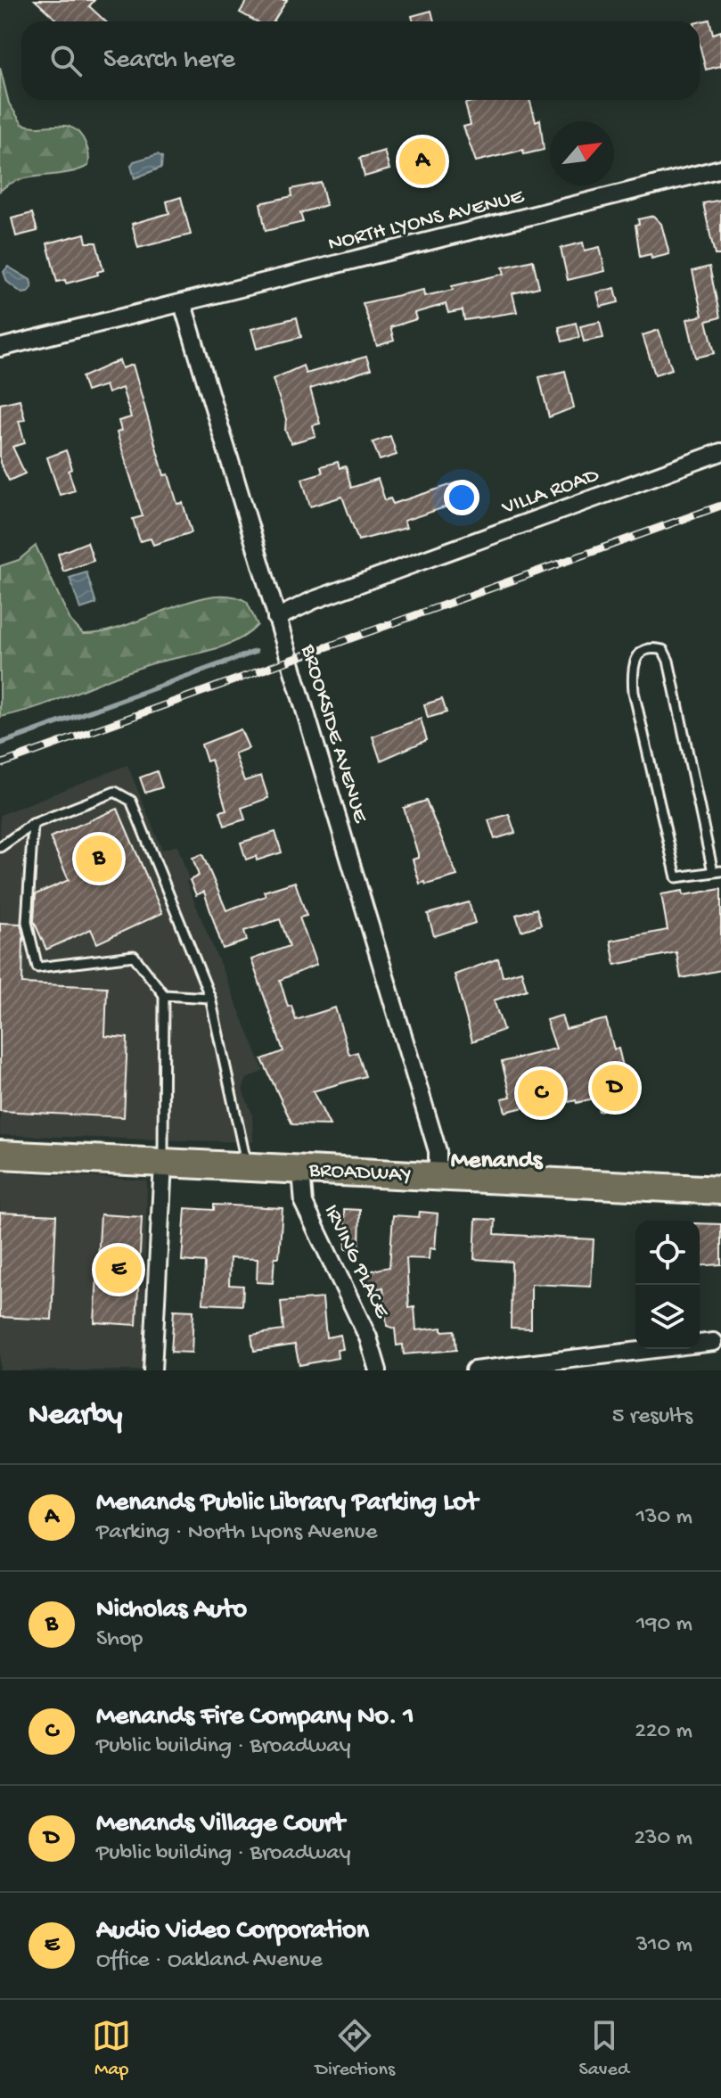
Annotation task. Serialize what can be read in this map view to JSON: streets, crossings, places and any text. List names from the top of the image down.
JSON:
{
  "streets": {
    "main road": ["BROADWAY"],
    "street": [
      "NORTH LYONS AVENUE",
      "VILLA ROAD",
      "BROOKSIDE AVENUE",
      "IRVING PLACE"
    ]
  },
  "crossings": [
    ["NORTH LYONS AVENUE", "BROOKSIDE AVENUE"],
    ["VILLA ROAD", "BROOKSIDE AVENUE"],
    ["BROOKSIDE AVENUE", "BROADWAY"],
    ["BROADWAY", "IRVING PLACE"]
  ],
  "districts": ["Menands"],
  "north": "top right",
  "page": {
    "search": "Search here",
    "pins": [
      "A",
      "B",
      "D",
      "C",
      "E"
    ],
    "heading": ["Nearby", "5 results"],
    "list": [
      {
        "mark": "A",
        "name": "Menands Public Library Parking Lot",
        "note": "Parking · North Lyons Avenue",
        "value": "130 m"
      },
      {
        "mark": "B",
        "name": "Nicholas Auto",
        "note": "Shop",
        "value": "190 m"
      },
      {
        "mark": "C",
        "name": "Menands Fire Company No. 1",
        "note": "Public building · Broadway",
        "value": "220 m"
      },
      {
        "mark": "D",
        "name": "Menands Village Court",
        "note": "Public building · Broadway",
        "value": "230 m"
      },
      {
        "mark": "E",
        "name": "Audio Video Corporation",
        "note": "Office · Oakland Avenue",
        "value": "310 m"
      }
    ],
    "nav": ["Map", "Directions", "Saved"]
  }
}
